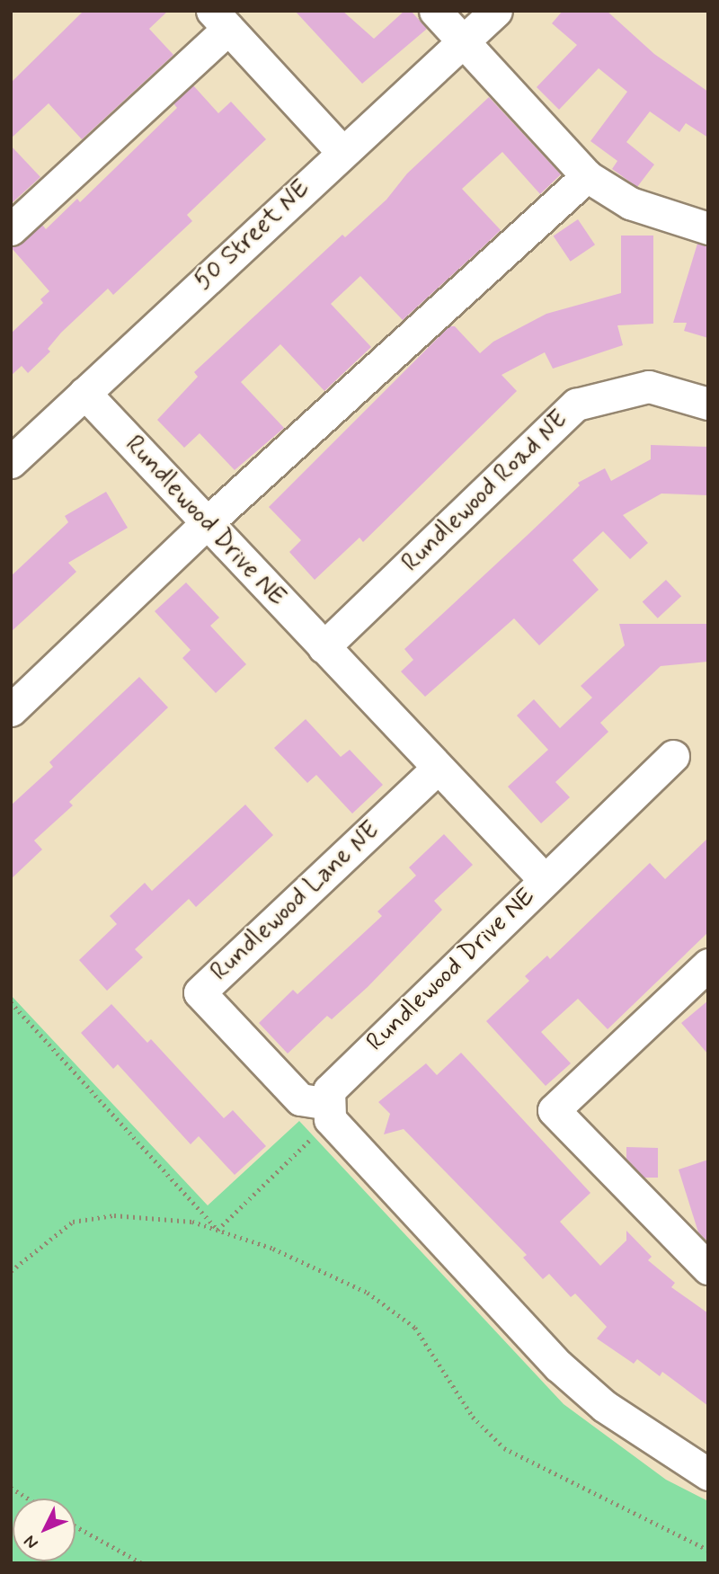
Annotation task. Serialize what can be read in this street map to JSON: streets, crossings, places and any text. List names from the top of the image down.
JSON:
{
  "streets": {
    "street": [
      "50 Street NE",
      "Rundlewood Road NE",
      "Rundlewood Drive NE",
      "Rundlewood Lane NE"
    ]
  },
  "crossings": [
    ["50 Street NE", "Rundlewood Drive NE"],
    ["Rundlewood Road NE", "Rundlewood Drive NE"],
    ["Rundlewood Drive NE", "Rundlewood Lane NE"]
  ],
  "north": "bottom left"
}
